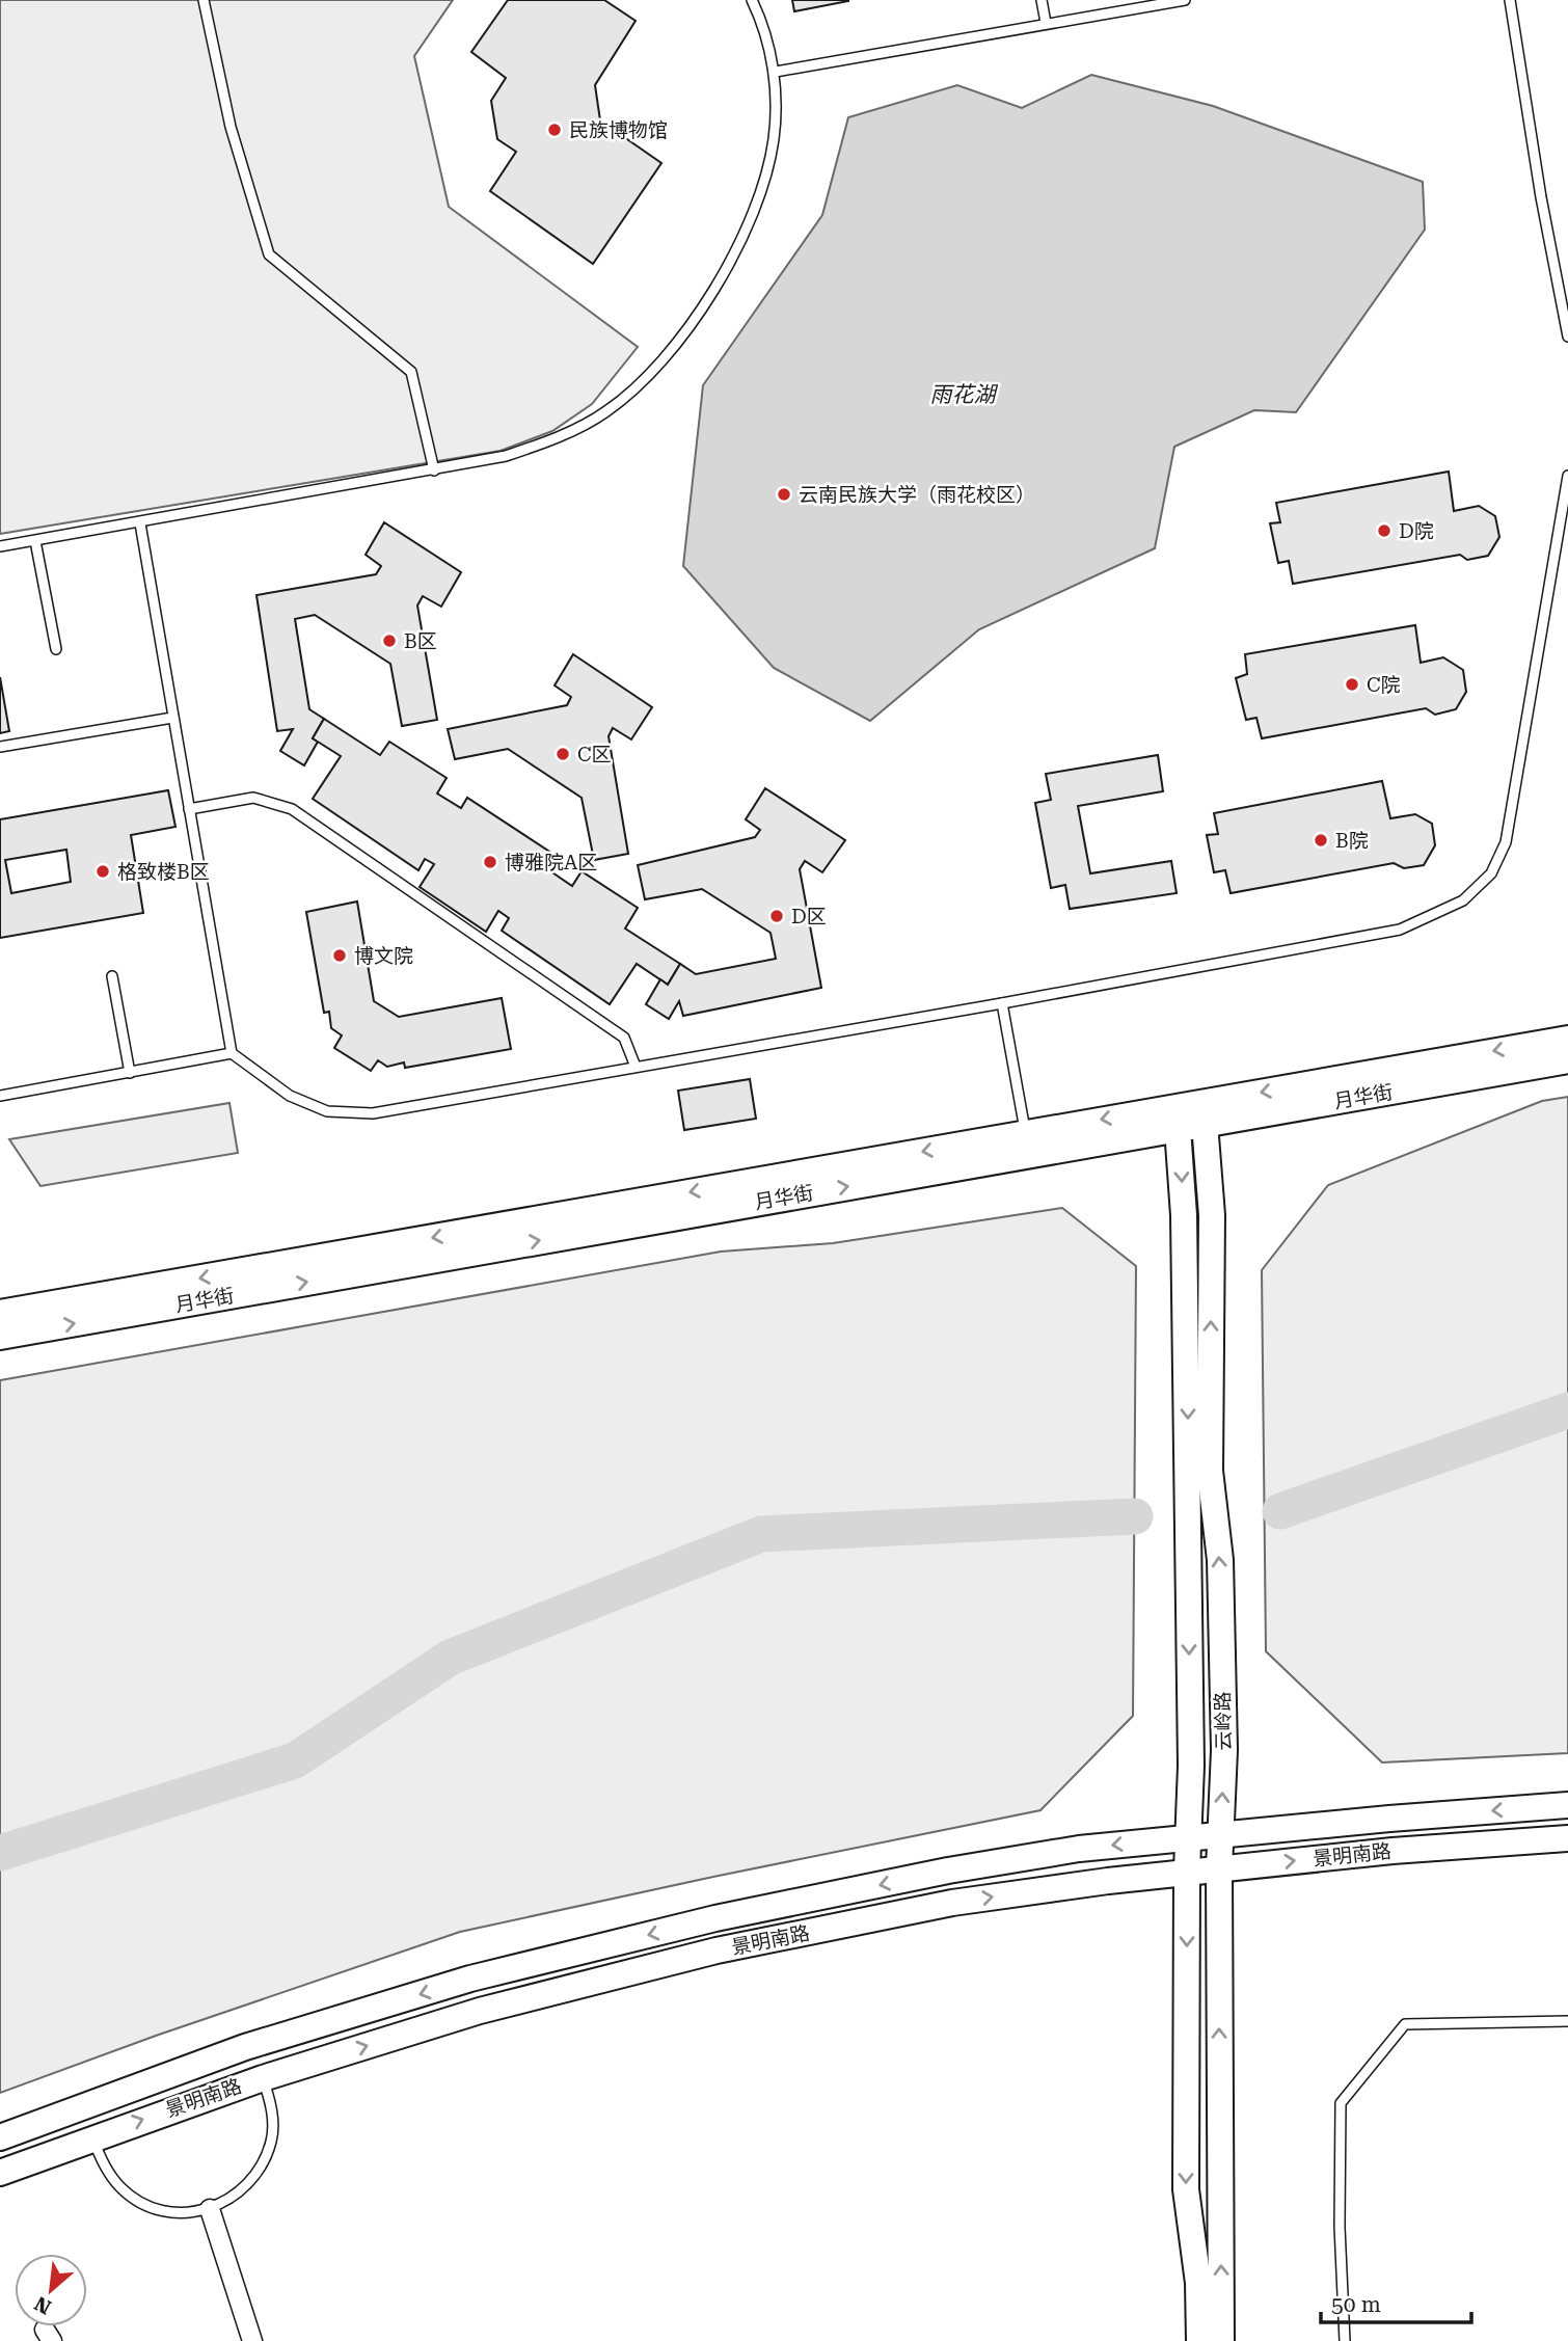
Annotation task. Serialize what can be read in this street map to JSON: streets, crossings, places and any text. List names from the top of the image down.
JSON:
{
  "streets": {
    "street": ["月华街", "云岭路", "景明南路"]
  },
  "crossings": [
    ["月华街", "云岭路"],
    ["云岭路", "景明南路"]
  ],
  "water": ["雨花湖"],
  "places": [
    "民族博物馆",
    "云南民族大学（雨花校区）",
    "D院",
    "B区",
    "C院",
    "C区",
    "B院",
    "博雅院A区",
    "格致楼B区",
    "D区",
    "博文院"
  ],
  "scale_bar": "50 m",
  "north": "bottom left"
}
